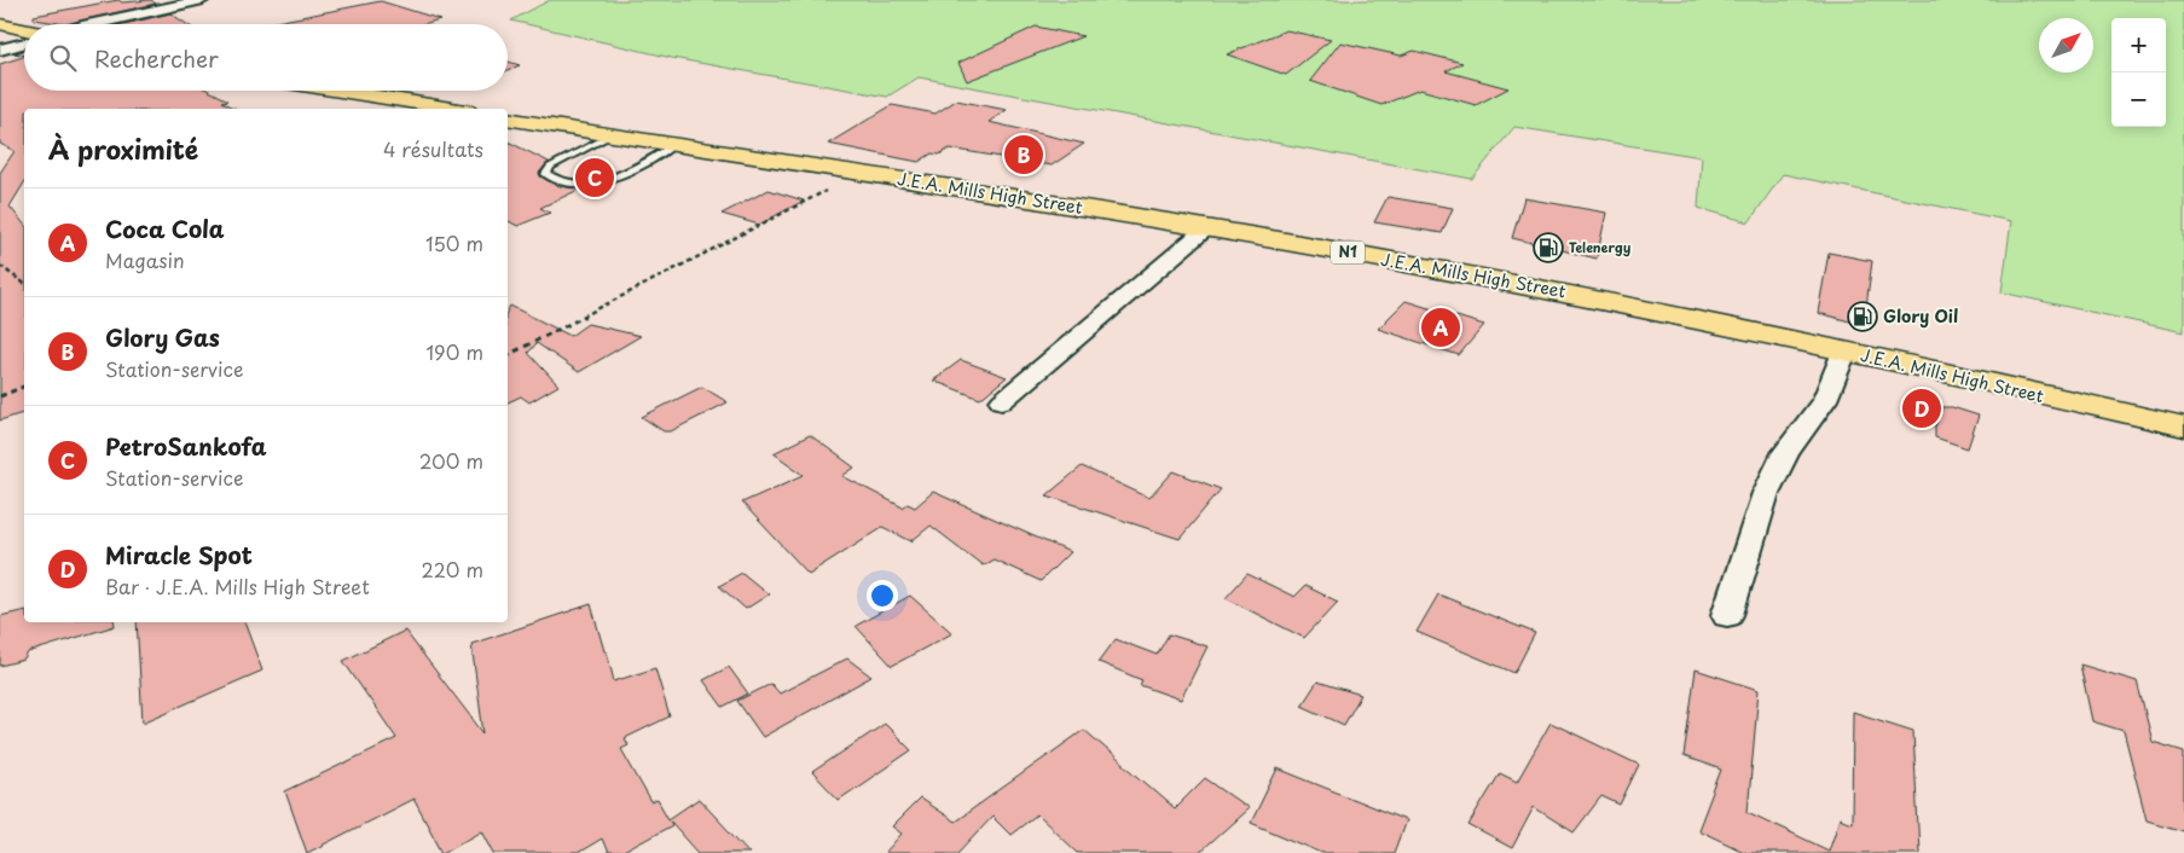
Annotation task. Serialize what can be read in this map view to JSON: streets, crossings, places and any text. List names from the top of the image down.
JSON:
{
  "streets": {
    "highway": ["J.E.A. Mills High Street", "N1"]
  },
  "places": {
    "fuel station": ["Telenergy", "Glory Oil"]
  },
  "north": "top right",
  "page": {
    "map_buttons": ["+", "−"],
    "search": "Rechercher",
    "heading": ["À proximité", "4 résultats"],
    "pins": [
      "B",
      "C",
      "A",
      "D"
    ],
    "list": [
      {
        "mark": "A",
        "name": "Coca Cola",
        "note": "Magasin",
        "value": "150 m"
      },
      {
        "mark": "B",
        "name": "Glory Gas",
        "note": "Station-service",
        "value": "190 m"
      },
      {
        "mark": "C",
        "name": "PetroSankofa",
        "note": "Station-service",
        "value": "200 m"
      },
      {
        "mark": "D",
        "name": "Miracle Spot",
        "note": "Bar · J.E.A. Mills High Street",
        "value": "220 m"
      }
    ]
  }
}
